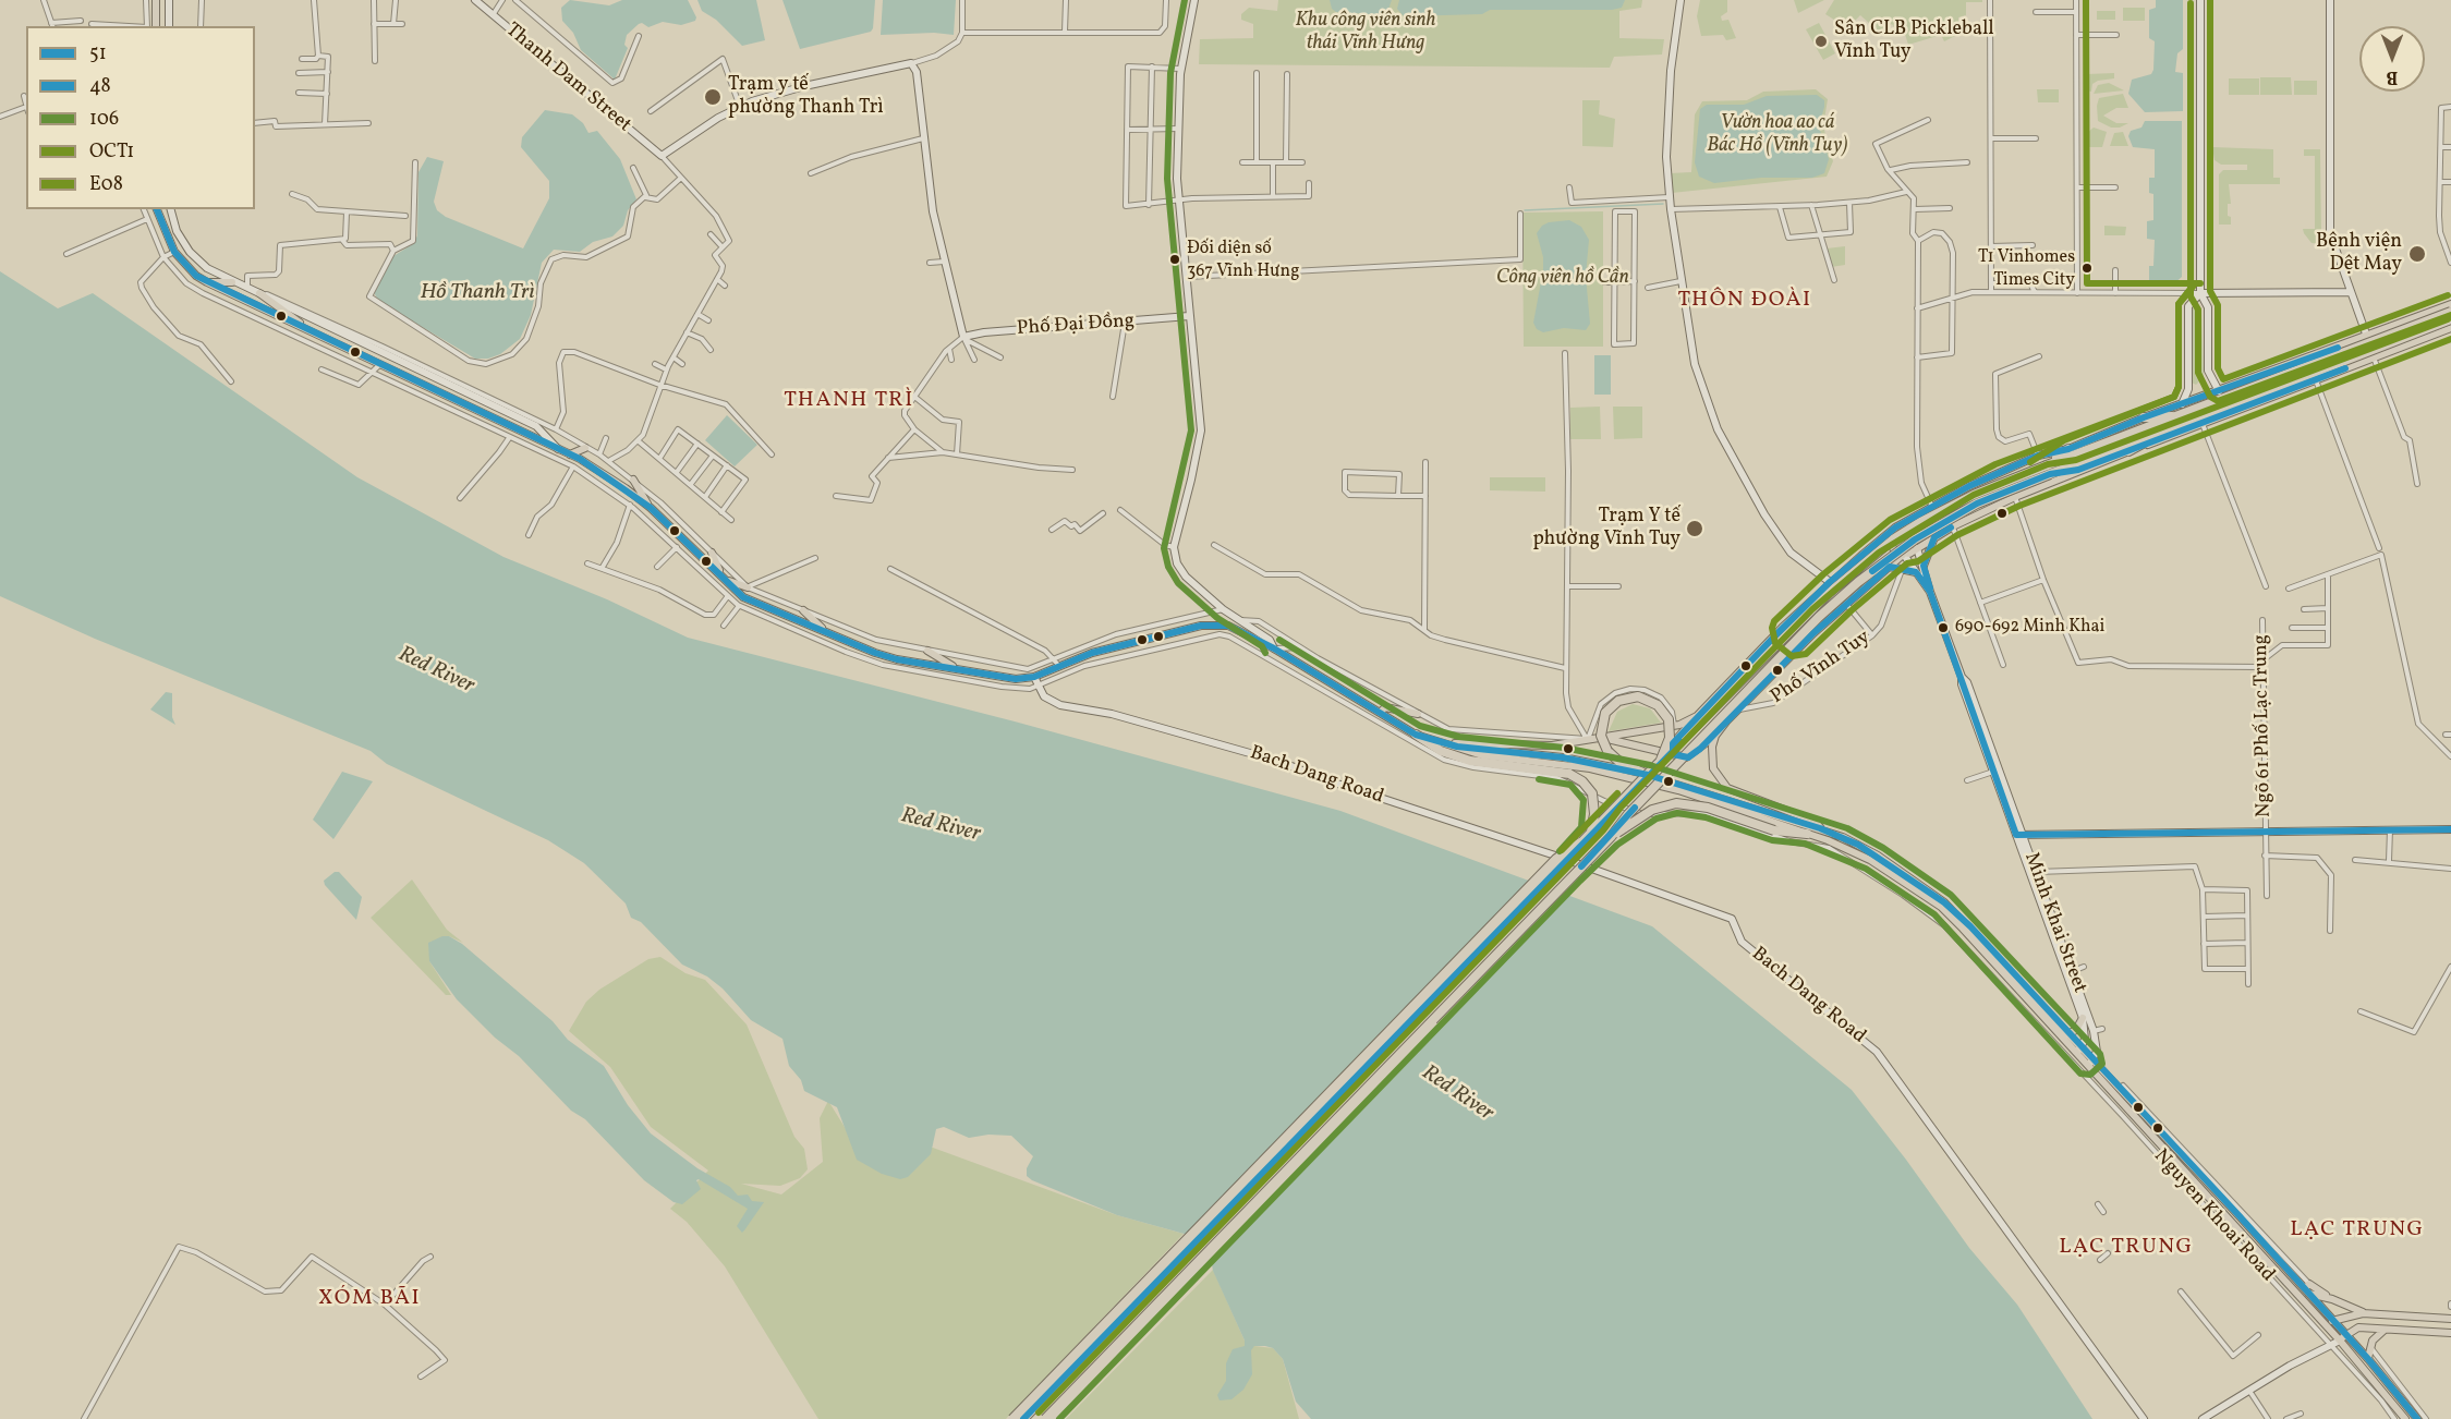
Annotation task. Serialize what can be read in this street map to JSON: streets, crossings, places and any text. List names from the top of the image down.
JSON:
{
  "streets": {
    "main road": ["Nguyen Khoai Road"],
    "street": [
      "Thanh Dam Street",
      "Phố Đại Đồng",
      "Phố Vĩnh Tuy",
      "Ngõ 61 Phố Lạc Trung",
      "Minh Khai Street"
    ]
  },
  "crossings": [
    ["Minh Khai Street", "Nguyen Khoai Road"]
  ],
  "districts": [
    "THÔN ĐOÀI",
    "THANH TRÌ",
    "LẠC TRUNG",
    "LẠC TRUNG",
    "XÓM BÃI"
  ],
  "water": ["Hồ Thanh Trì", "Red River"],
  "parks": ["Khu công viên sinh thái Vĩnh Hưng", "Vườn hoa ao cá Bác Hồ (Vĩnh Tuy)", "Công viên hồ Cần"],
  "places": [
    "Sân CLB Pickleball Vĩnh Tuy",
    "Trạm y tế phường Thanh Trì",
    "Bệnh viện Dệt May",
    "Đối diện số 367 Vĩnh Hưng",
    "T1 Vinhomes Times City",
    "Trạm Y tế phường Vĩnh Tuy",
    "690-692 Minh Khai"
  ],
  "lines": [
    "transit line 106",
    "transit line OCT1",
    "transit line E08",
    "transit line 48",
    "transit line 51"
  ],
  "legend": [
    "51",
    "48",
    "106",
    "OCT1",
    "E08"
  ],
  "north": "bottom"
}
